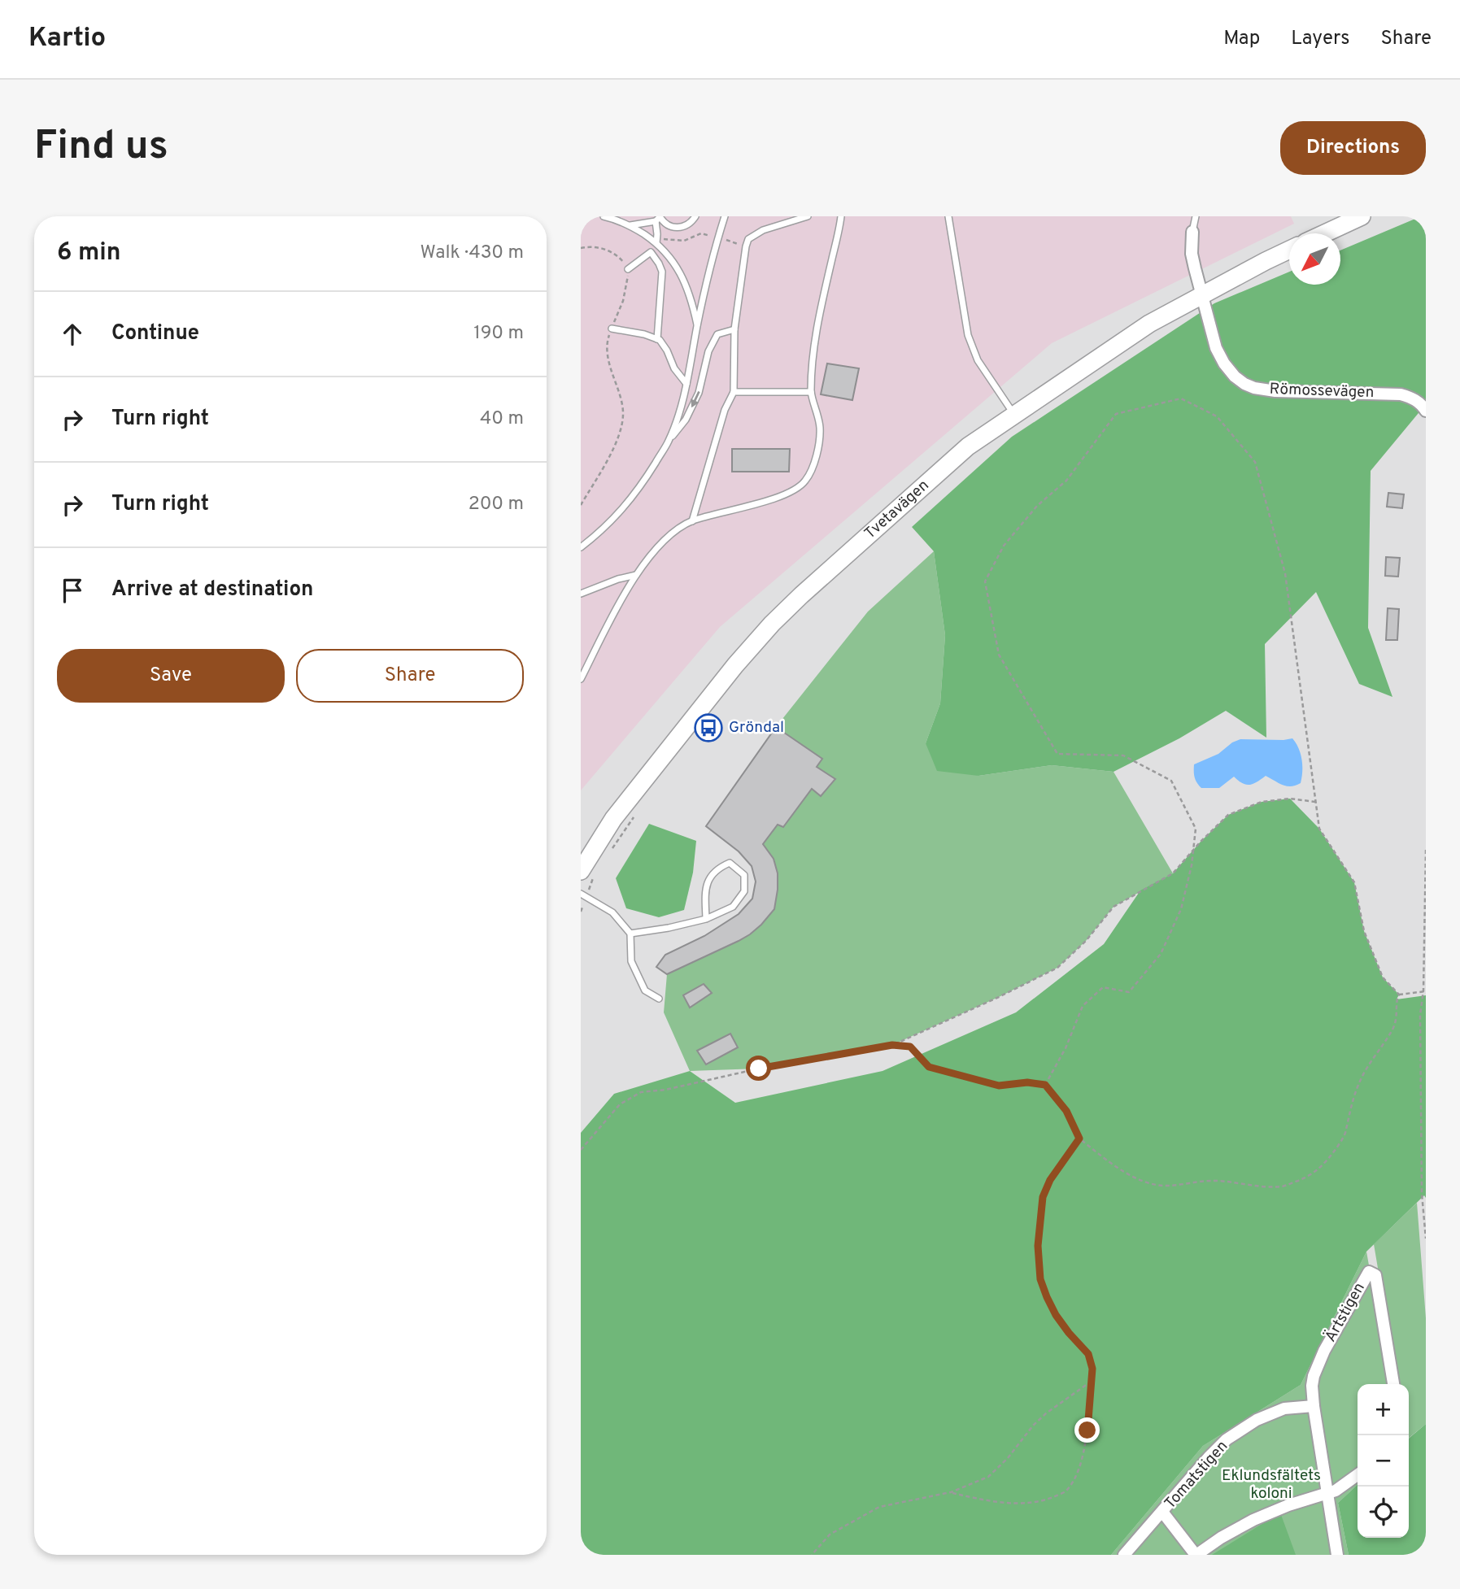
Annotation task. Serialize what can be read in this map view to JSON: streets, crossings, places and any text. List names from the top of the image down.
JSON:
{
  "streets": {
    "main road": ["Tvetavägen"],
    "street": ["Römossevägen", "Ärtstigen", "Tomatstigen"]
  },
  "crossings": [
    ["Römossevägen", "Tvetavägen"],
    ["Ärtstigen", "Tomatstigen"]
  ],
  "parks": ["Eklundsfältets koloni"],
  "places": {
    "bus stop": ["Gröndal"]
  },
  "north": "bottom left",
  "page": {
    "header": "Kartio",
    "nav": ["Map", "Layers", "Share"],
    "buttons": [
      "Directions",
      ["Save", "Share"]
    ],
    "title": "Find us",
    "heading": ["6 min", "Walk · 430 m"],
    "list": [
      ["Continue", "190 m"],
      ["Turn right", "40 m"],
      ["Turn right", "200 m"],
      "Arrive at destination"
    ],
    "map_buttons": ["+", "−"]
  }
}
